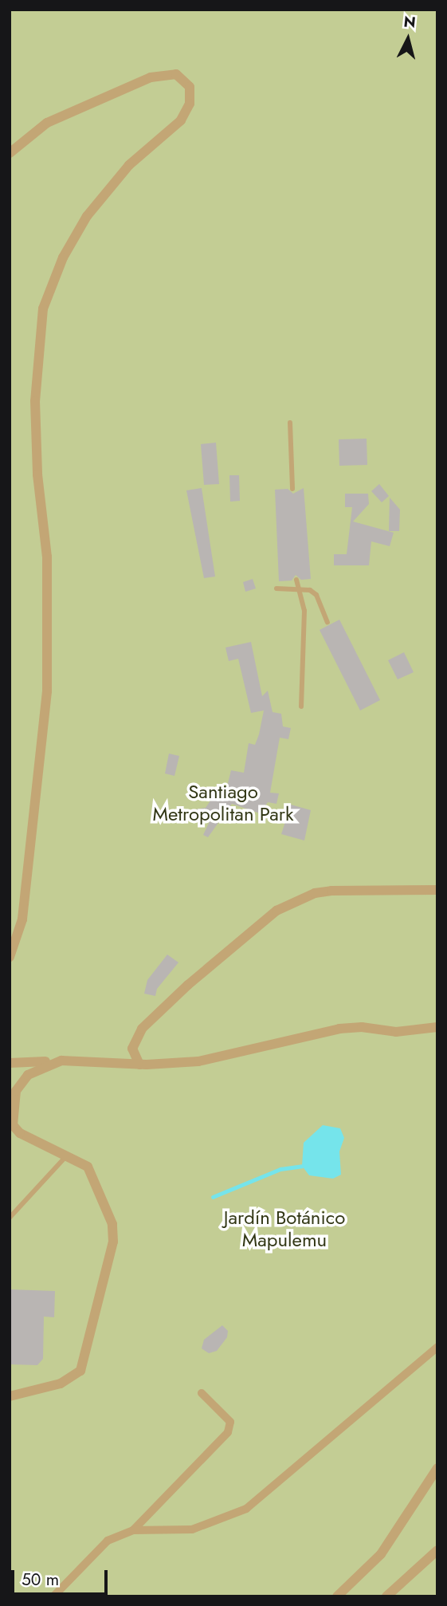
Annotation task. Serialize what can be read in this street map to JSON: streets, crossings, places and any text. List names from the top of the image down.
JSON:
{
  "parks": ["Santiago Metropolitan Park", "Jardín Botánico Mapulemu"],
  "scale_bar": "50 m",
  "north": "top"
}
